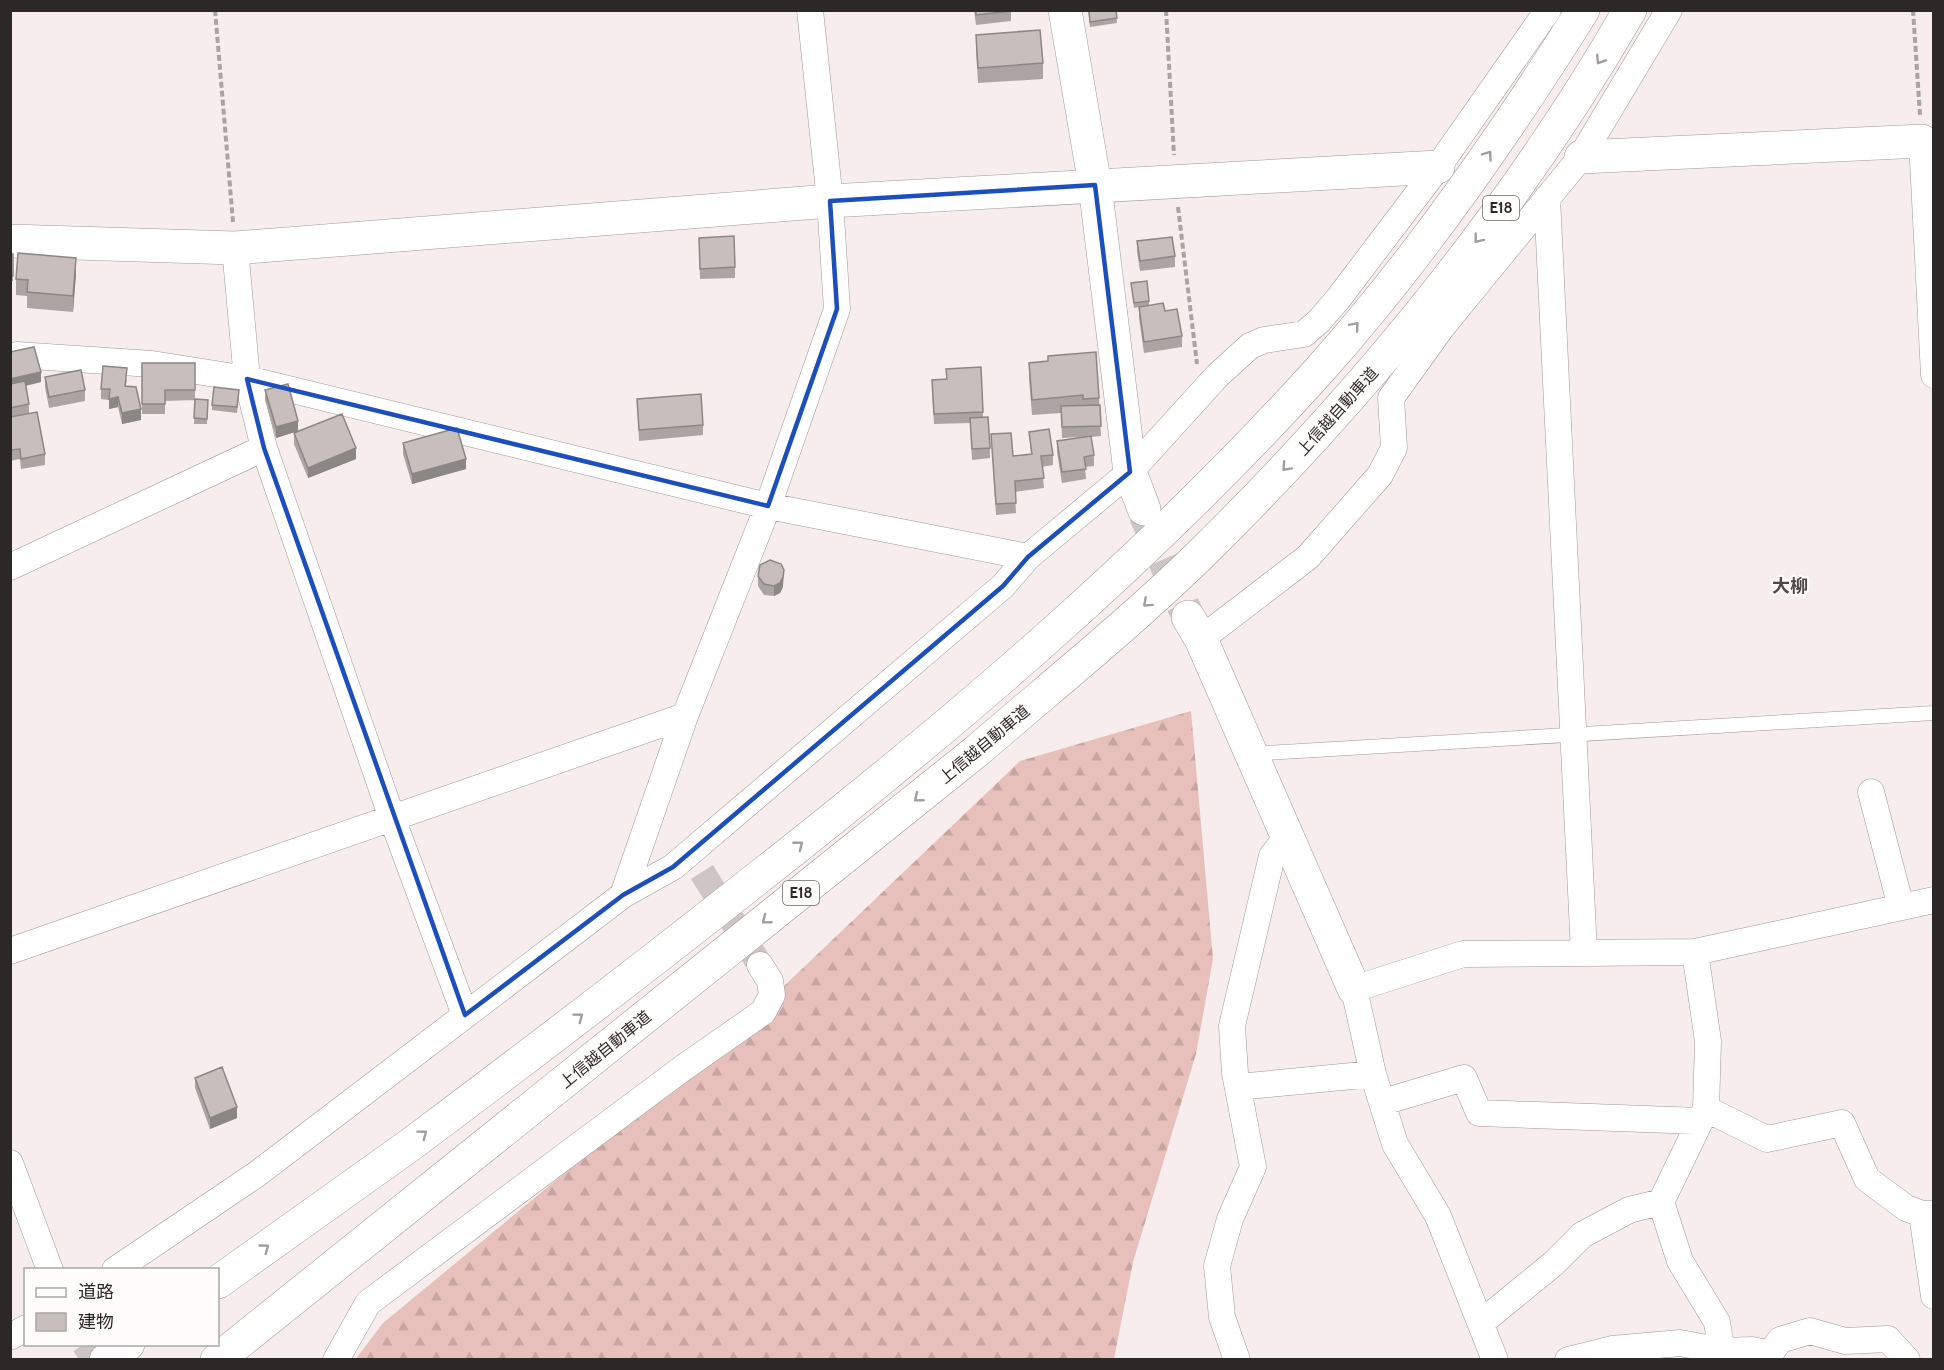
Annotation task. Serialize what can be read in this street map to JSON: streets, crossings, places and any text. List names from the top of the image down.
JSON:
{
  "streets": {
    "main road": ["E18", "上信越自動車道"]
  },
  "districts": ["大柳"],
  "legend": ["道路", "建物"]
}
